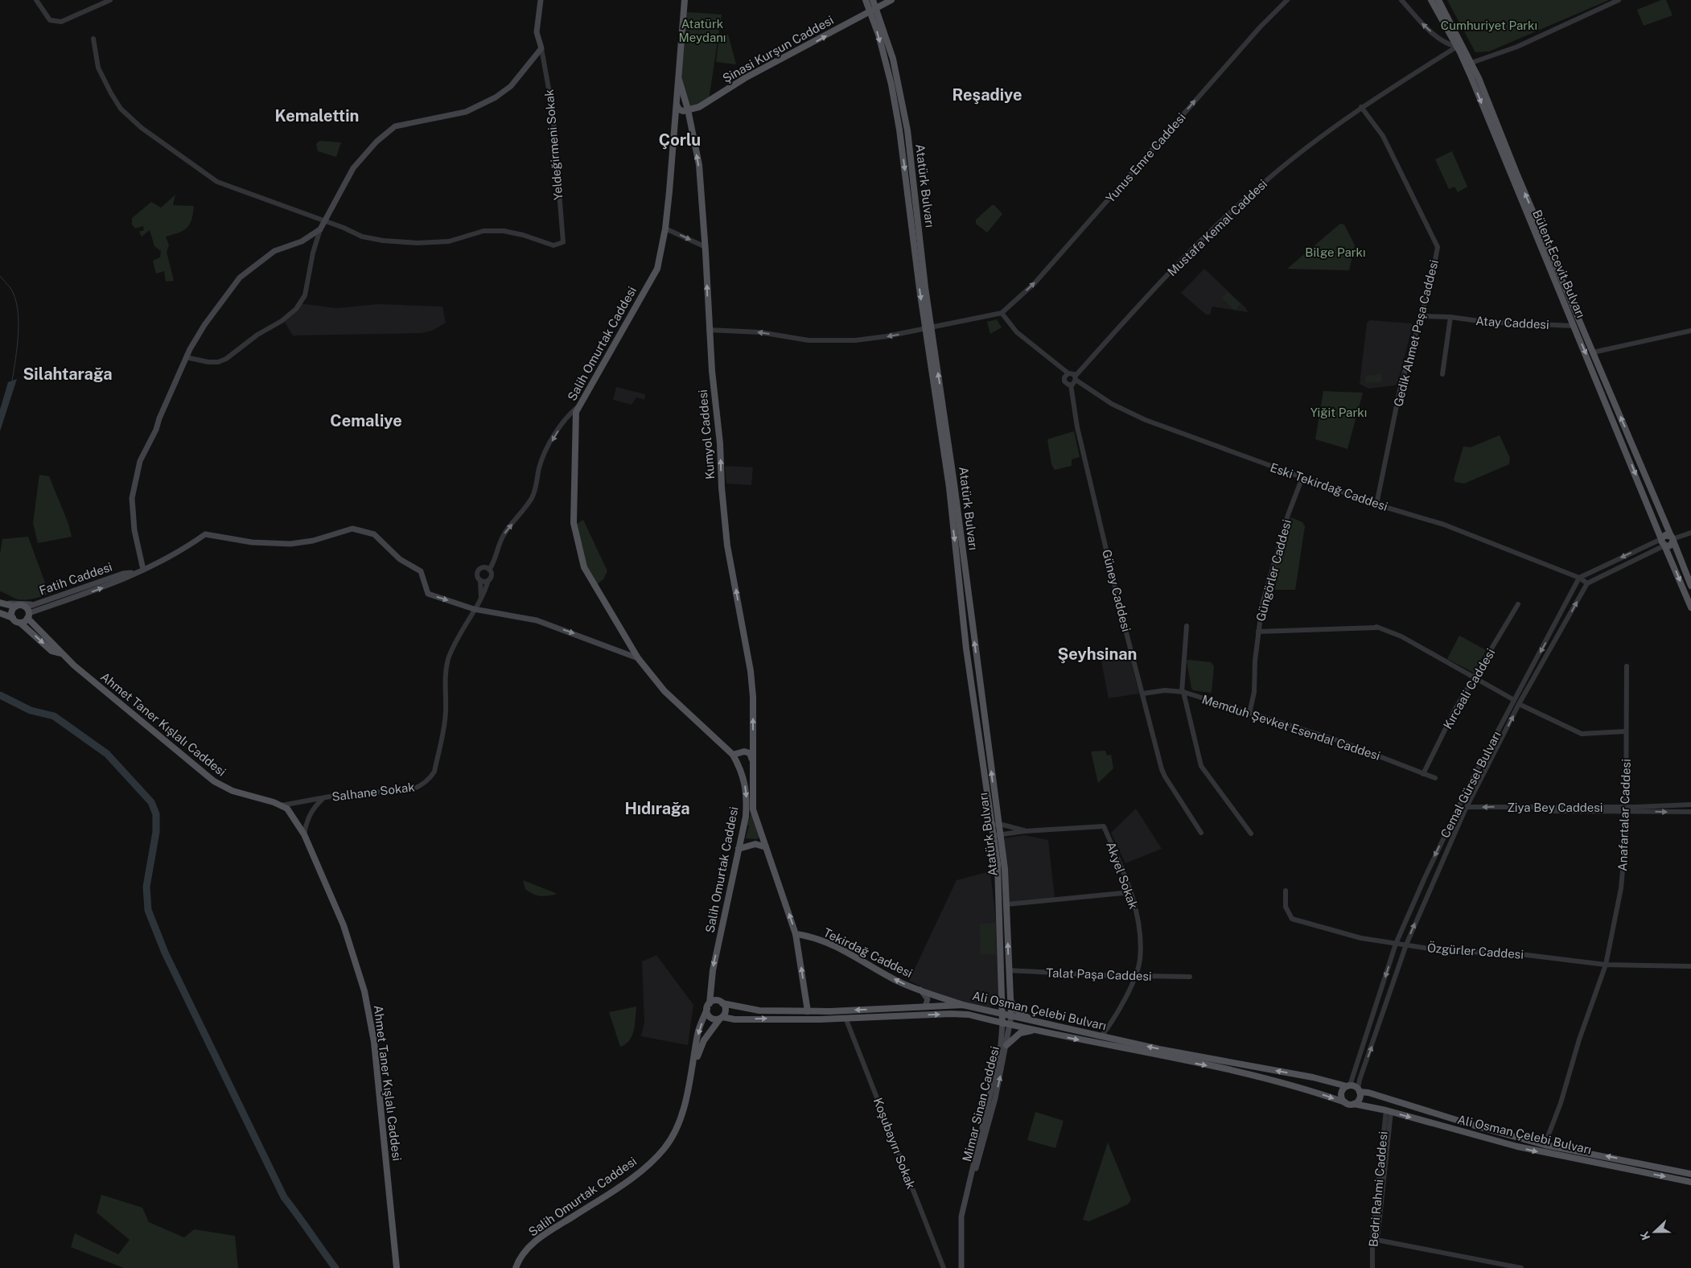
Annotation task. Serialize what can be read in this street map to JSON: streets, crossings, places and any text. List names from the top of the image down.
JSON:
{
  "streets": {
    "main road": [
      "Şinasi Kurşun Caddesi",
      "Atatürk Bulvarı",
      "Bülent Ecevit Bulvarı",
      "Salih Omurtak Caddesi",
      "Kumyol Caddesi",
      "Fatih Caddesi",
      "Ahmet Taner Kışlalı Caddesi",
      "Tekirdağ Caddesi",
      "Ali Osman Çelebi Bulvarı",
      "Mimar Sinan Caddesi"
    ],
    "street": [
      "Yeldeğirmeni Sokak",
      "Yunus Emre Caddesi",
      "Mustafa Kemal Caddesi",
      "Atay Caddesi",
      "Gedik Ahmet Paşa Caddesi",
      "Eski Tekirdağ Caddesi",
      "Güngörler Caddesi",
      "Güney Caddesi",
      "Kırcaali Caddesi",
      "Memduh Şevket Esendal Caddesi",
      "Cemal Gürsel Bulvarı",
      "Salhane Sokak",
      "Ziya Bey Caddesi",
      "Anafartalar Caddesi",
      "Akyel Sokak",
      "Özgürler Caddesi",
      "Talat Paşa Caddesi",
      "Koşubayırı Sokak",
      "Bedri Rahmi Caddesi"
    ]
  },
  "crossings": [
    ["Şinasi Kurşun Caddesi", "Atatürk Bulvarı"],
    ["Şinasi Kurşun Caddesi", "Salih Omurtak Caddesi"],
    ["Şinasi Kurşun Caddesi", "Kumyol Caddesi"],
    ["Atatürk Bulvarı", "Talat Paşa Caddesi"],
    ["Atatürk Bulvarı", "Ali Osman Çelebi Bulvarı"],
    ["Atatürk Bulvarı", "Mimar Sinan Caddesi"],
    ["Mustafa Kemal Caddesi", "Bülent Ecevit Bulvarı"],
    ["Mustafa Kemal Caddesi", "Gedik Ahmet Paşa Caddesi"],
    ["Mustafa Kemal Caddesi", "Eski Tekirdağ Caddesi"],
    ["Mustafa Kemal Caddesi", "Güney Caddesi"],
    ["Bülent Ecevit Bulvarı", "Atay Caddesi"],
    ["Atay Caddesi", "Gedik Ahmet Paşa Caddesi"],
    ["Gedik Ahmet Paşa Caddesi", "Eski Tekirdağ Caddesi"],
    ["Salih Omurtak Caddesi", "Kumyol Caddesi"],
    ["Salih Omurtak Caddesi", "Ali Osman Çelebi Bulvarı"],
    ["Eski Tekirdağ Caddesi", "Güngörler Caddesi"],
    ["Eski Tekirdağ Caddesi", "Güney Caddesi"],
    ["Eski Tekirdağ Caddesi", "Cemal Gürsel Bulvarı"],
    ["Güngörler Caddesi", "Memduh Şevket Esendal Caddesi"],
    ["Fatih Caddesi", "Salhane Sokak"],
    ["Güney Caddesi", "Memduh Şevket Esendal Caddesi"],
    ["Kırcaali Caddesi", "Memduh Şevket Esendal Caddesi"],
    ["Ahmet Taner Kışlalı Caddesi", "Salhane Sokak"],
    ["Cemal Gürsel Bulvarı", "Ziya Bey Caddesi"],
    ["Cemal Gürsel Bulvarı", "Özgürler Caddesi"],
    ["Cemal Gürsel Bulvarı", "Ali Osman Çelebi Bulvarı"],
    ["Ziya Bey Caddesi", "Anafartalar Caddesi"],
    ["Anafartalar Caddesi", "Özgürler Caddesi"],
    ["Anafartalar Caddesi", "Ali Osman Çelebi Bulvarı"],
    ["Akyel Sokak", "Talat Paşa Caddesi"],
    ["Akyel Sokak", "Ali Osman Çelebi Bulvarı"],
    ["Tekirdağ Caddesi", "Ali Osman Çelebi Bulvarı"],
    ["Ali Osman Çelebi Bulvarı", "Mimar Sinan Caddesi"],
    ["Ali Osman Çelebi Bulvarı", "Koşubayırı Sokak"],
    ["Ali Osman Çelebi Bulvarı", "Bedri Rahmi Caddesi"]
  ],
  "one_way": [
    "Şinasi Kurşun Caddesi",
    "Yunus Emre Caddesi",
    "Kumyol Caddesi",
    "Fatih Caddesi",
    "Tekirdağ Caddesi"
  ],
  "districts": [
    "Reşadiye",
    "Kemalettin",
    "Çorlu",
    "Silahtarağa",
    "Cemaliye",
    "Şeyhsinan",
    "Hıdırağa"
  ],
  "parks": [
    "Atatürk Meydanı",
    "Cumhuriyet Parkı",
    "Bilge Parkı",
    "Yiğit Parkı"
  ],
  "north": "left"
}
